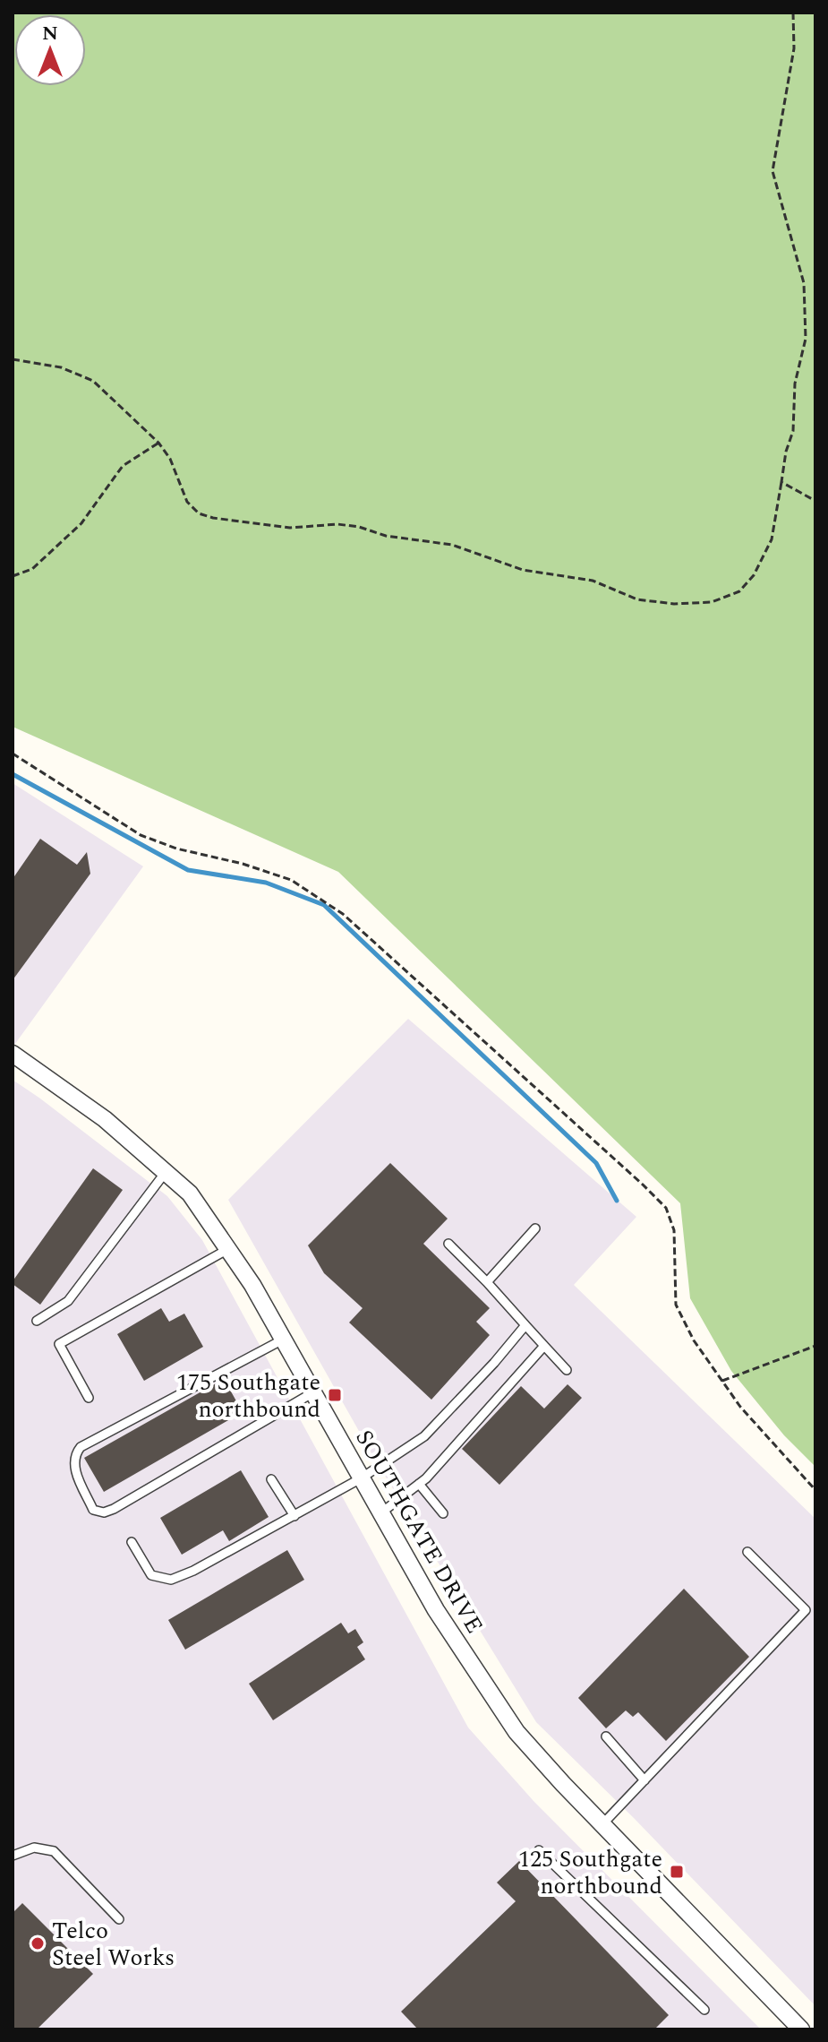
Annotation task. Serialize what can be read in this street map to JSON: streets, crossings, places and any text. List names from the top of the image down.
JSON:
{
  "streets": {
    "street": ["SOUTHGATE DRIVE"]
  },
  "places": {
    "transit": ["175 Southgate northbound", "125 Southgate northbound"],
    "other": ["Telco Steel Works"]
  },
  "north": "top"
}
